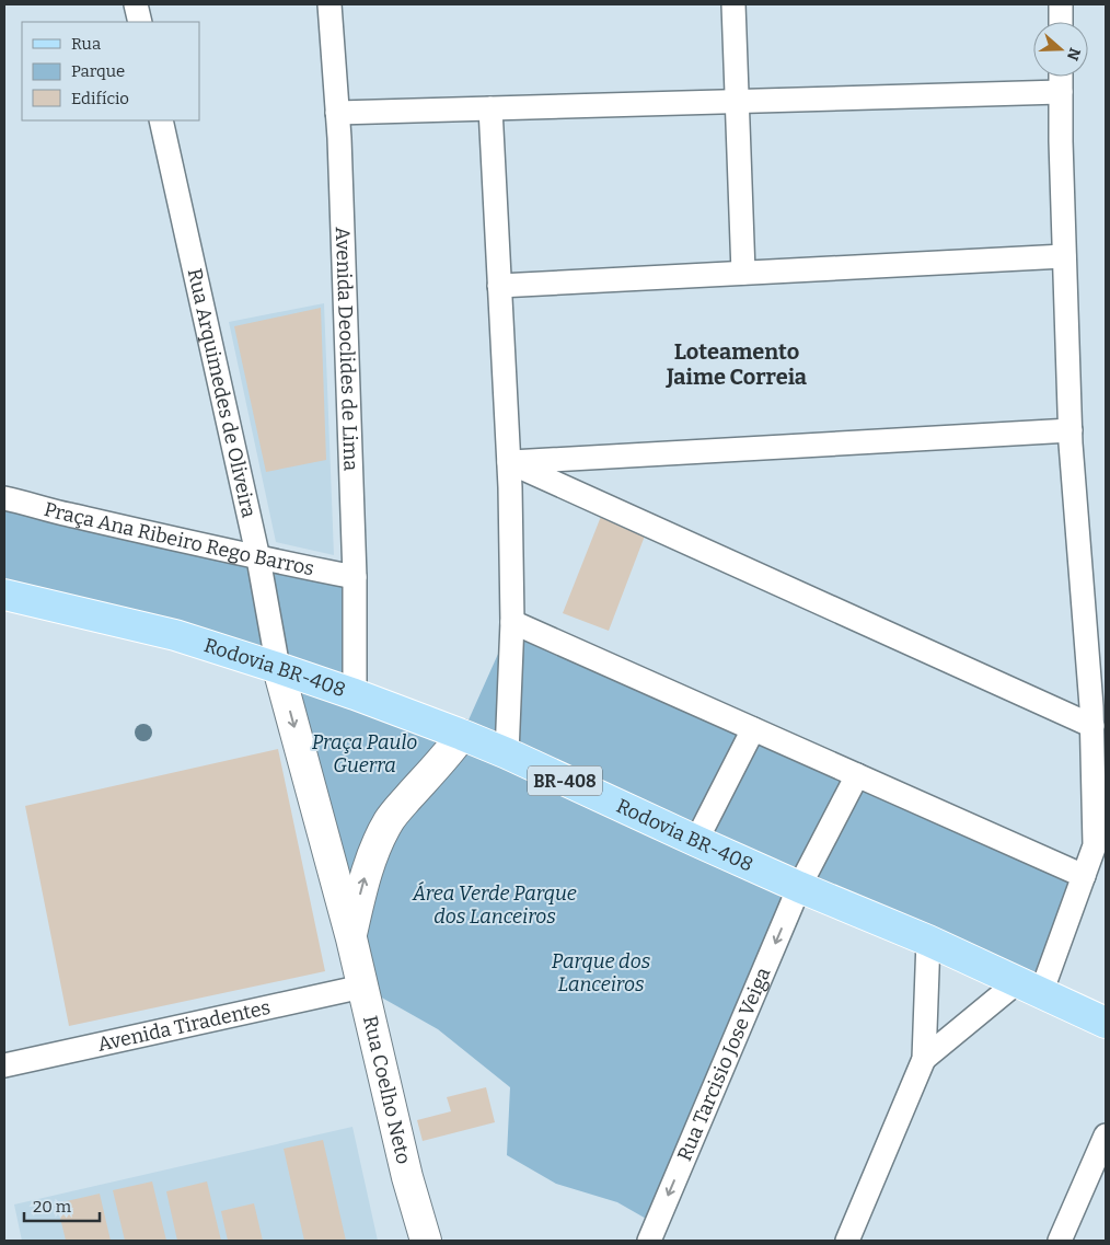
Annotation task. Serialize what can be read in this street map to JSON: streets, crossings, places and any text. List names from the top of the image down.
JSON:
{
  "streets": {
    "main road": ["Rodovia BR-408", "BR-408"],
    "street": [
      "Avenida Deoclides de Lima",
      "Rua Arquimedes de Oliveira",
      "Praça Ana Ribeiro Rego Barros",
      "Avenida Tiradentes",
      "Rua Tarcisio Jose Veiga",
      "Rua Coelho Neto"
    ]
  },
  "crossings": [
    ["Avenida Deoclides de Lima", "Praça Ana Ribeiro Rego Barros"],
    ["Avenida Deoclides de Lima", "Rodovia BR-408"],
    ["Rua Arquimedes de Oliveira", "Praça Ana Ribeiro Rego Barros"],
    ["Rua Arquimedes de Oliveira", "Rodovia BR-408"],
    ["Rua Arquimedes de Oliveira", "Rua Coelho Neto"],
    ["Rodovia BR-408", "Rua Tarcisio Jose Veiga"],
    ["Rodovia BR-408", "Rua Coelho Neto"],
    ["Avenida Tiradentes", "Rua Coelho Neto"]
  ],
  "districts": ["Loteamento Jaime Correia"],
  "parks": ["Praça Paulo Guerra", "Área Verde Parque dos Lanceiros", "Parque dos Lanceiros"],
  "legend": ["Rua", "Parque", "Edifício"],
  "scale_bar": "20 m",
  "north": "right"
}
